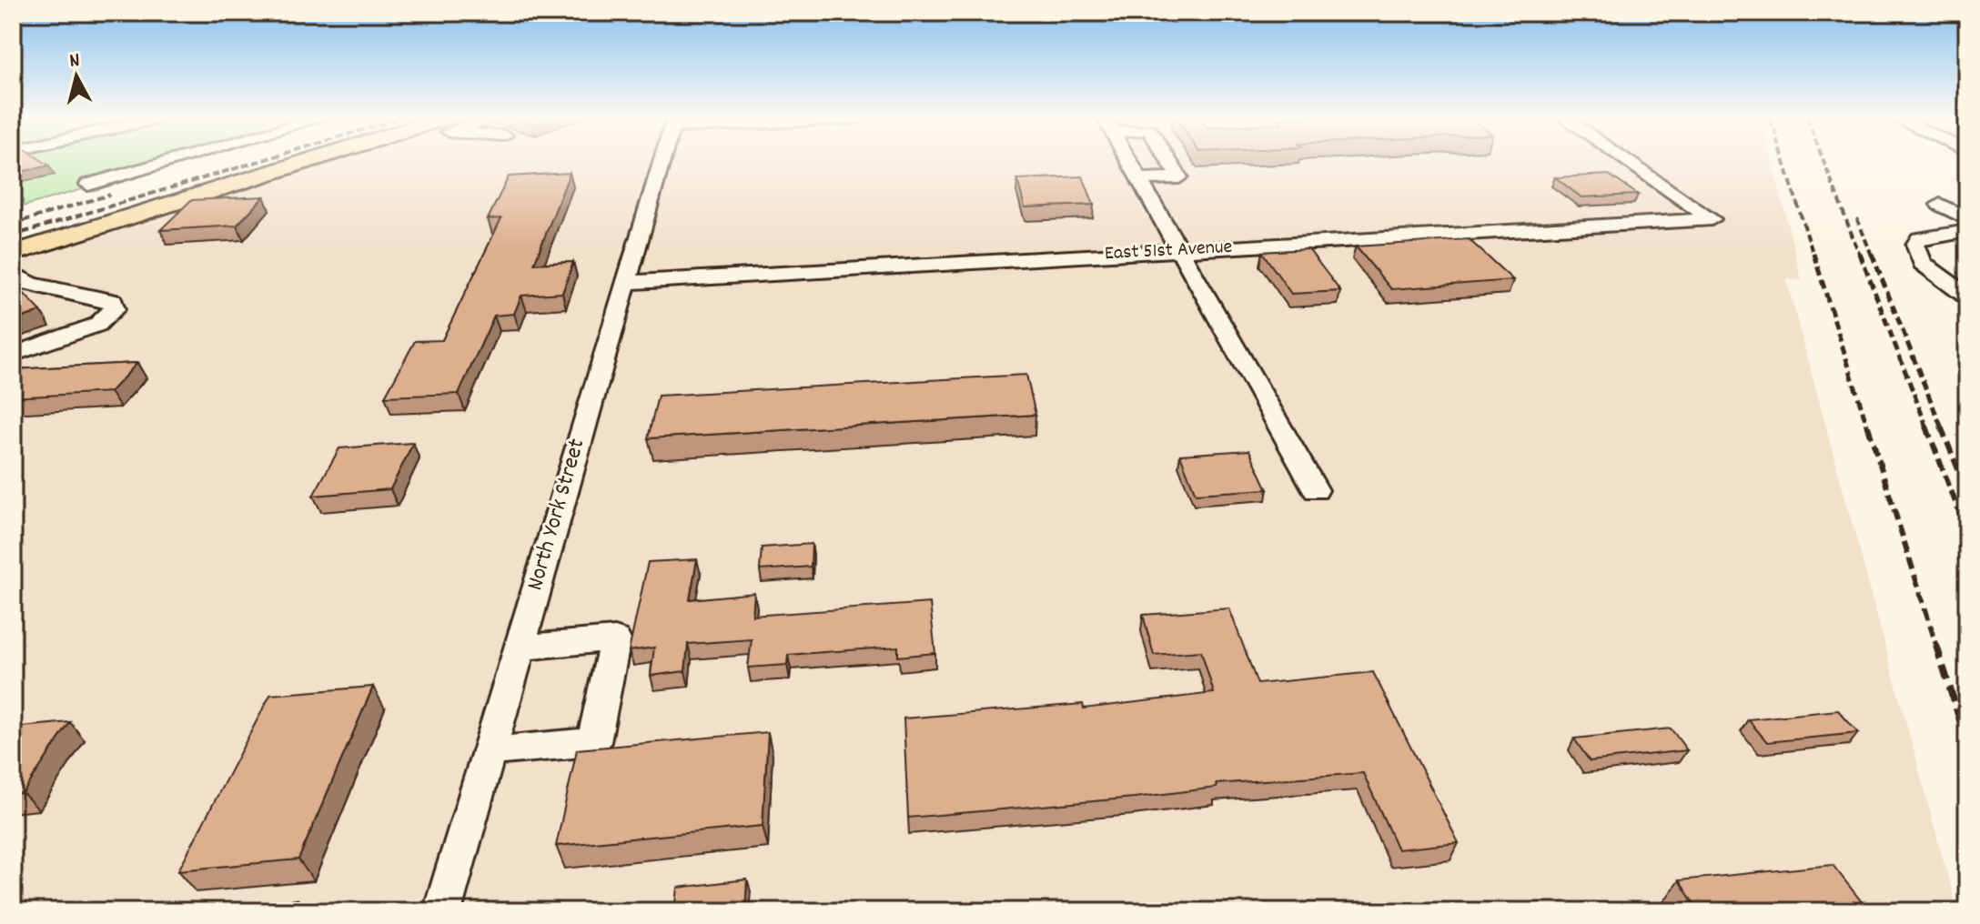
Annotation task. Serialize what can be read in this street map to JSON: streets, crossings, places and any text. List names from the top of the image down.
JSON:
{
  "streets": {
    "street": ["East 51st Avenue", "North York Street"]
  },
  "crossings": [
    ["East 51st Avenue", "North York Street"]
  ],
  "north": "top"
}
